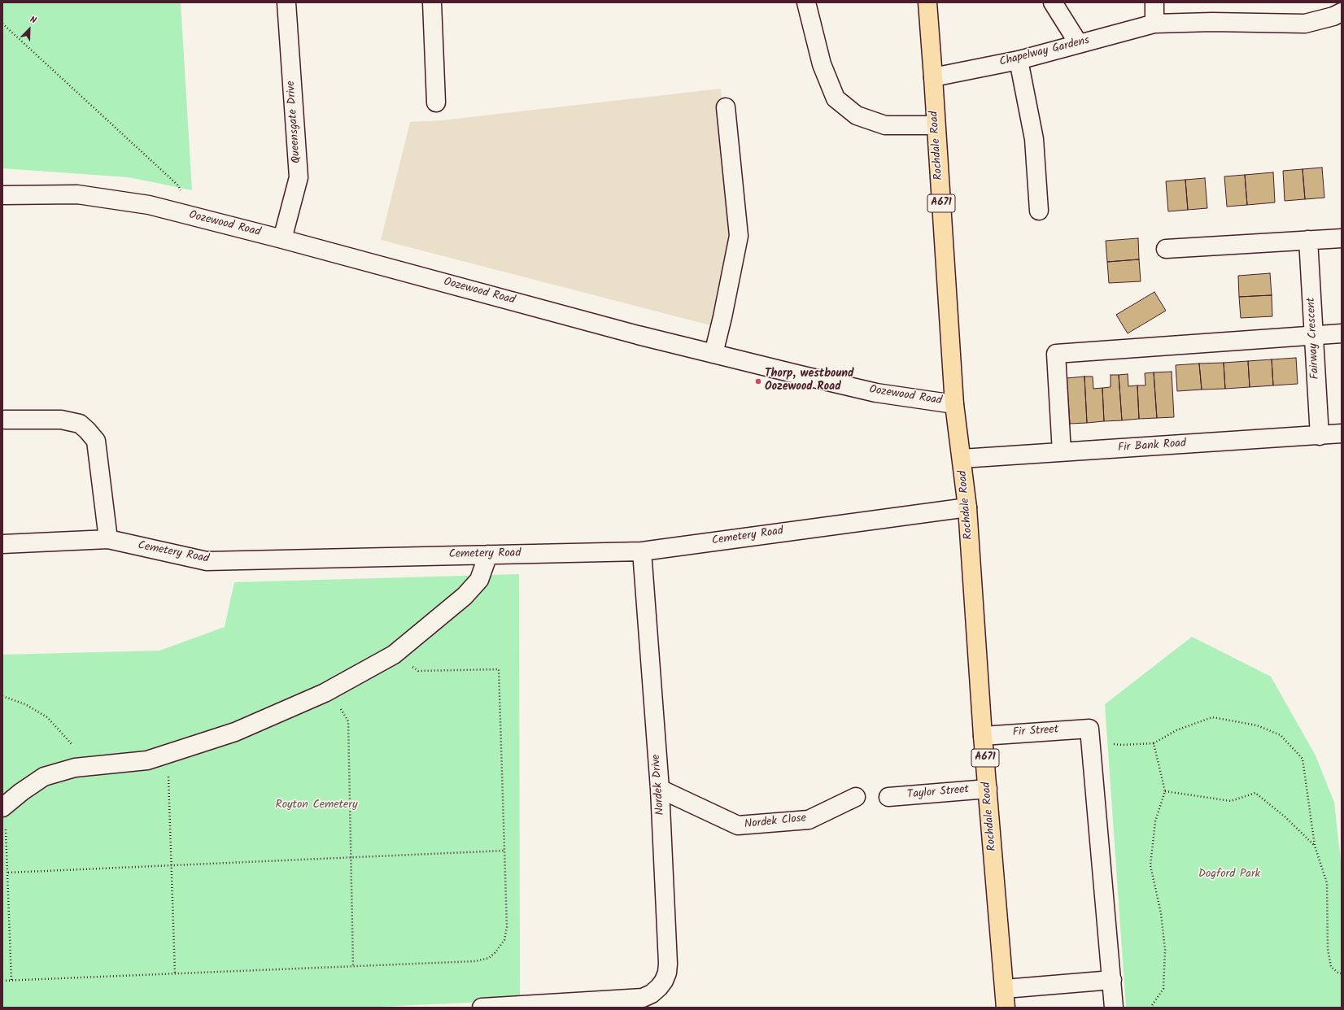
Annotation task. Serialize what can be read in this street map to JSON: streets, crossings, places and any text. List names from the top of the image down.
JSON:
{
  "streets": {
    "main road": ["Rochdale Road", "A671"],
    "street": [
      "Chapelway Gardens",
      "Queensgate Drive",
      "Oozewood Road",
      "Fairway Crescent",
      "Fir Bank Road",
      "Cemetery Road",
      "Fir Street",
      "Nordek Drive",
      "Taylor Street",
      "Nordek Close"
    ]
  },
  "crossings": [
    ["Chapelway Gardens", "Rochdale Road"],
    ["Queensgate Drive", "Oozewood Road"],
    ["Rochdale Road", "Oozewood Road"],
    ["Rochdale Road", "Fir Bank Road"],
    ["Rochdale Road", "Cemetery Road"],
    ["Rochdale Road", "Fir Street"],
    ["Rochdale Road", "Taylor Street"],
    ["Fairway Crescent", "Fir Bank Road"],
    ["Cemetery Road", "Nordek Drive"],
    ["Nordek Drive", "Nordek Close"]
  ],
  "parks": ["Royton Cemetery", "Dogford Park"],
  "places": ["Thorp, westbound Oozewood Road"],
  "north": "top right"
}
